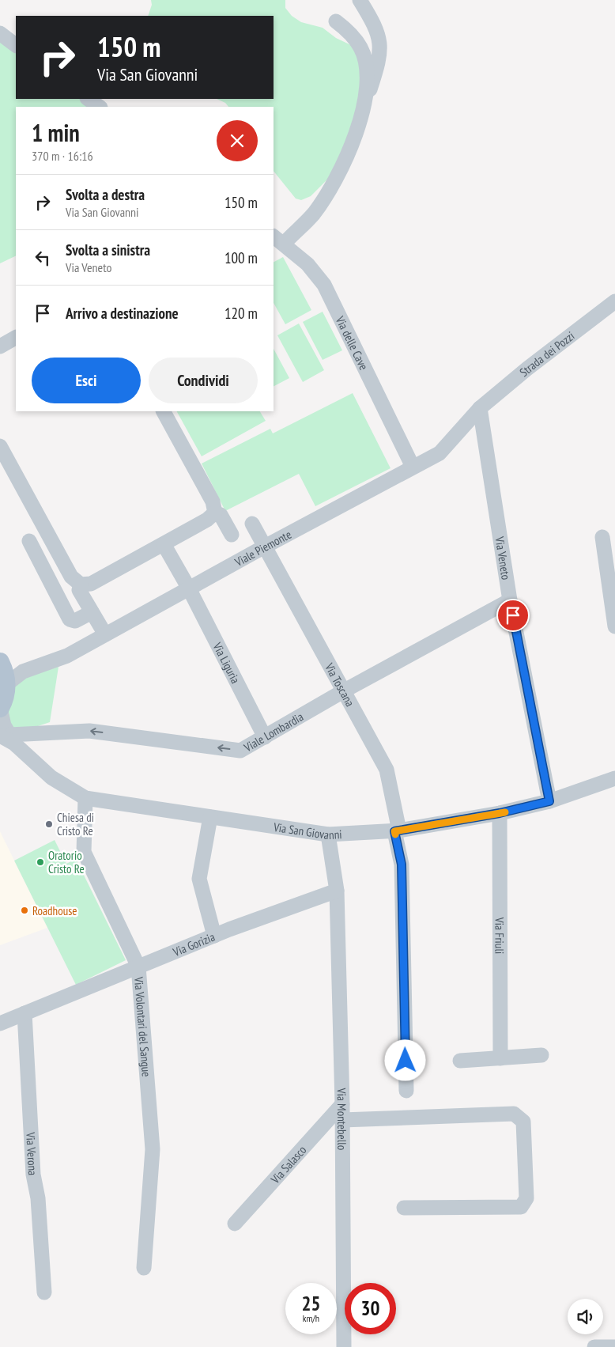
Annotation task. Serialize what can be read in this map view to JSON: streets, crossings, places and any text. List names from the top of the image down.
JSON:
{
  "streets": {
    "street": [
      "Via delle Cave",
      "Strada dei Pozzi",
      "Viale Piemonte",
      "Via Veneto",
      "Via Liguria",
      "Via Toscana",
      "Viale Lombardia",
      "Via San Giovanni",
      "Via Friuli",
      "Via Gorizia",
      "Via Volontari del Sangue",
      "Via Montebello",
      "Via Verona",
      "Via Salasco"
    ]
  },
  "crossings": [
    ["Via delle Cave", "Viale Piemonte"],
    ["Strada dei Pozzi", "Viale Piemonte"],
    ["Strada dei Pozzi", "Via Veneto"],
    ["Viale Piemonte", "Via Veneto"],
    ["Viale Piemonte", "Via Liguria"],
    ["Viale Piemonte", "Via Toscana"],
    ["Via Veneto", "Viale Lombardia"],
    ["Via Veneto", "Via San Giovanni"],
    ["Via Liguria", "Viale Lombardia"],
    ["Via Toscana", "Viale Lombardia"],
    ["Via Toscana", "Via San Giovanni"],
    ["Viale Lombardia", "Via San Giovanni"],
    ["Via San Giovanni", "Via Friuli"],
    ["Via San Giovanni", "Via Volontari del Sangue"],
    ["Via Gorizia", "Via Volontari del Sangue"],
    ["Via Gorizia", "Via Montebello"],
    ["Via Gorizia", "Via Verona"],
    ["Via Montebello", "Via Salasco"]
  ],
  "one_way": ["Viale Lombardia"],
  "places": ["Chiesa di Cristo Re", "Oratorio Cristo Re", "Roadhouse"],
  "page": {
    "turn": ["150 m", "Via San Giovanni"],
    "heading": ["1 min", "370 m · 16:16"],
    "list": [
      {
        "name": "Svolta a destra",
        "note": "Via San Giovanni",
        "value": "150 m"
      },
      {
        "name": "Svolta a sinistra",
        "note": "Via Veneto",
        "value": "100 m"
      },
      {
        "name": "Arrivo a destinazione",
        "value": "120 m"
      }
    ],
    "buttons": ["Esci", "Condividi"],
    "speed": "25 km/h",
    "limit": "30"
  }
}
